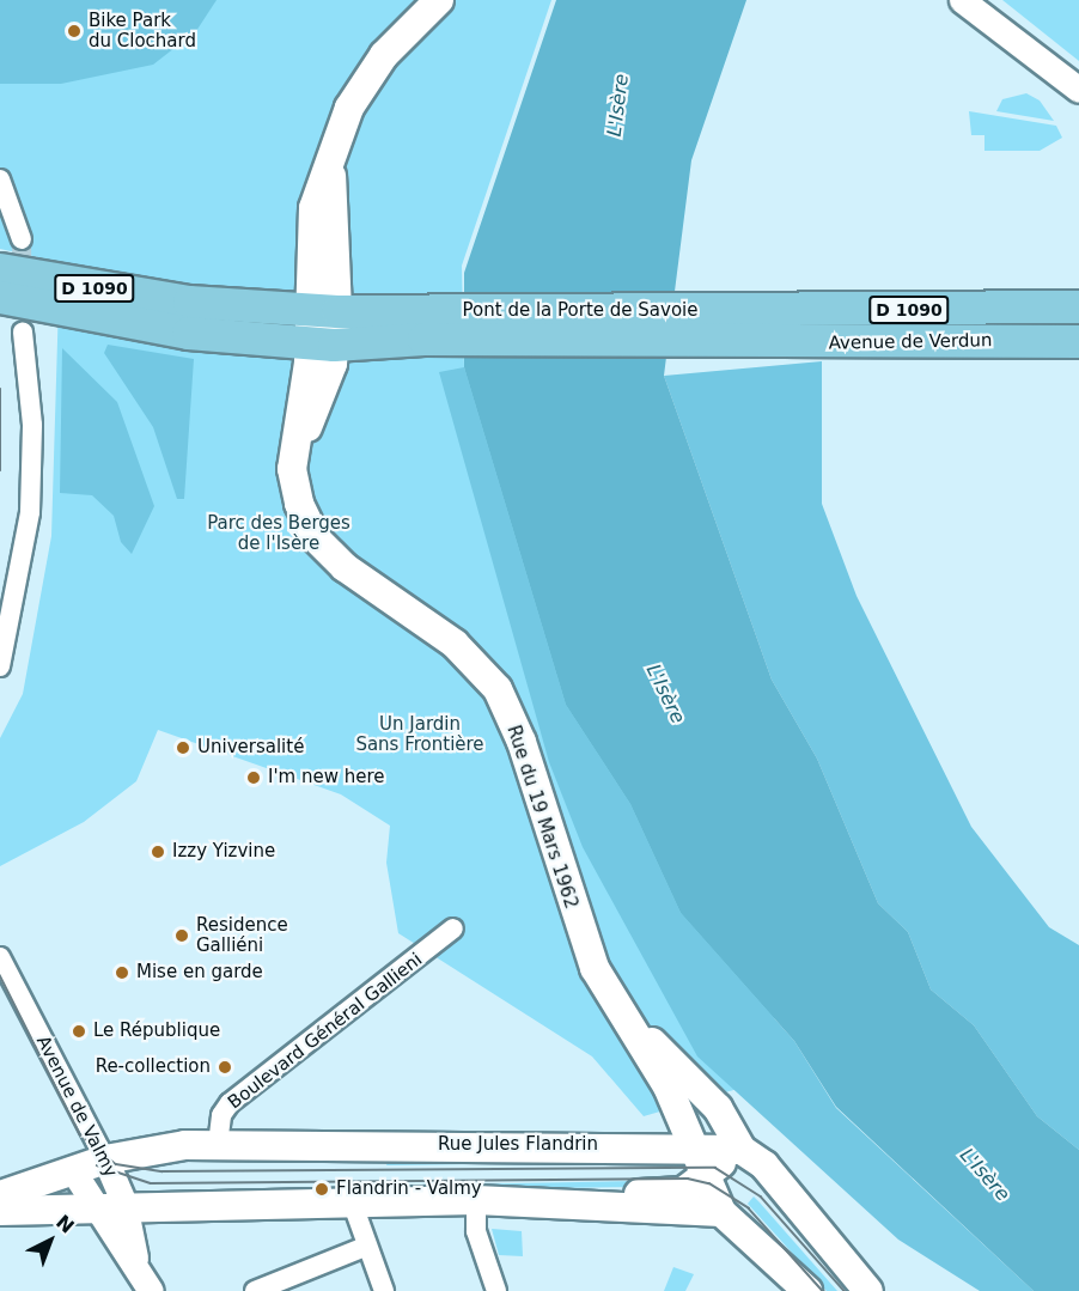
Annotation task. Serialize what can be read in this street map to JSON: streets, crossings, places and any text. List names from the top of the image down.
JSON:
{
  "streets": {
    "main road": [
      "D 1090",
      "Pont de la Porte de Savoie",
      "Avenue de Verdun",
      "Rue du 19 Mars 1962",
      "Rue Jules Flandrin"
    ],
    "street": ["Boulevard Général Gallieni", "Avenue de Valmy"]
  },
  "crossings": [
    ["D 1090", "Pont de la Porte de Savoie"],
    ["D 1090", "Rue du 19 Mars 1962"],
    ["Pont de la Porte de Savoie", "Avenue de Verdun"],
    ["Rue du 19 Mars 1962", "Rue Jules Flandrin"],
    ["Boulevard Général Gallieni", "Rue Jules Flandrin"],
    ["Avenue de Valmy", "Rue Jules Flandrin"]
  ],
  "water": ["L'Isère"],
  "parks": ["Parc des Berges de l'Isère", "Un Jardin Sans Frontière"],
  "places": [
    "Bike Park du Clochard",
    "Universalité",
    "I'm new here",
    "Izzy Yizvine",
    "Residence Galliéni",
    "Mise en garde",
    "Le République",
    "Re-collection",
    "Flandrin - Valmy"
  ],
  "north": "top right"
}
